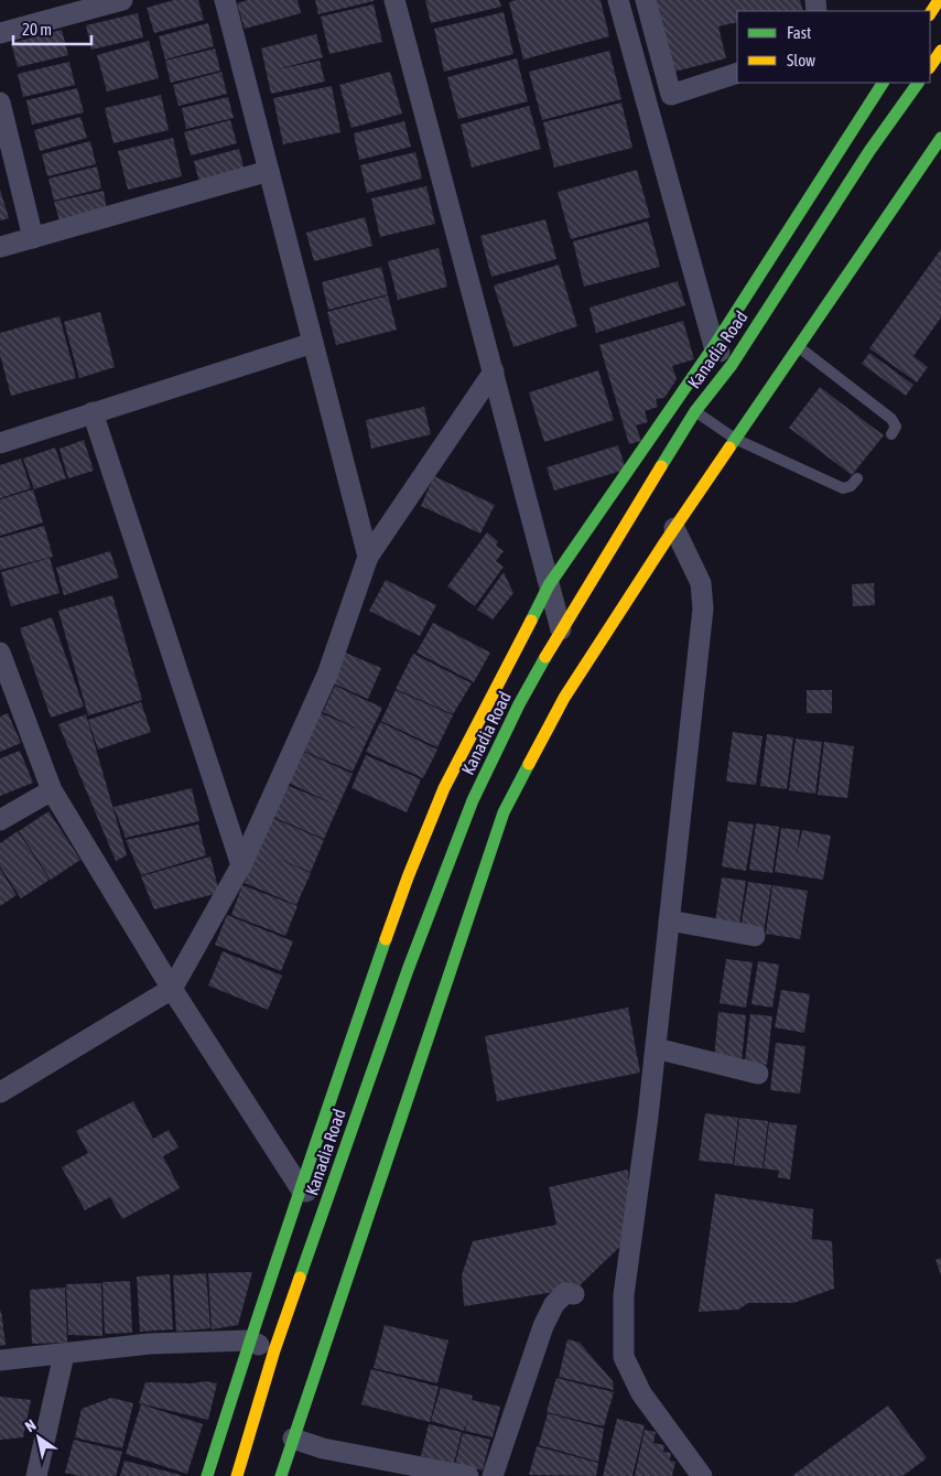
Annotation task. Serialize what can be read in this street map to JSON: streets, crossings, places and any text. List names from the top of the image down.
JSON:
{
  "streets": {
    "main road": ["Kanadia Road"]
  },
  "legend": ["Fast", "Slow"],
  "scale_bar": "20 m",
  "north": "top left"
}
